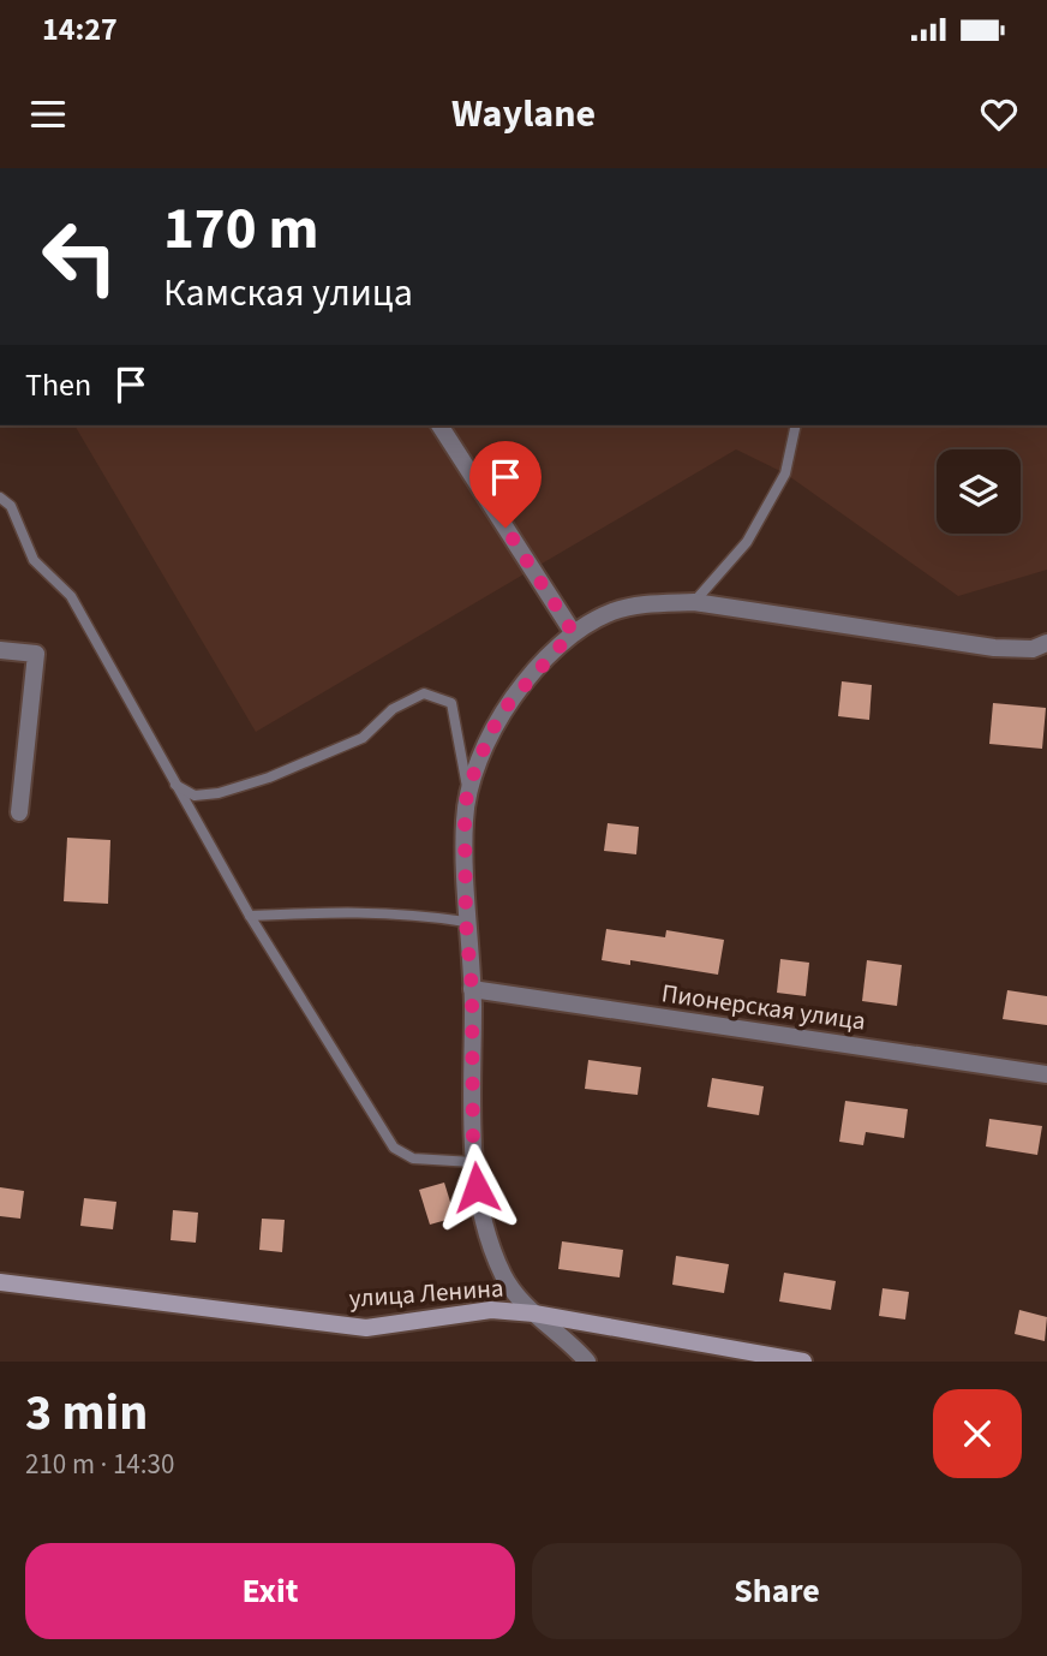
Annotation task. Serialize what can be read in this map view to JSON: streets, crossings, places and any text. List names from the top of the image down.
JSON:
{
  "streets": {
    "street": ["Пионерская улица", "улица Ленина"]
  },
  "page": {
    "status": "14:27",
    "header": "Waylane",
    "turn": ["170 m", "Камская улица"],
    "then": "Then",
    "heading": ["3 min", "210 m · 14:30"],
    "buttons": ["Exit", "Share"]
  }
}
